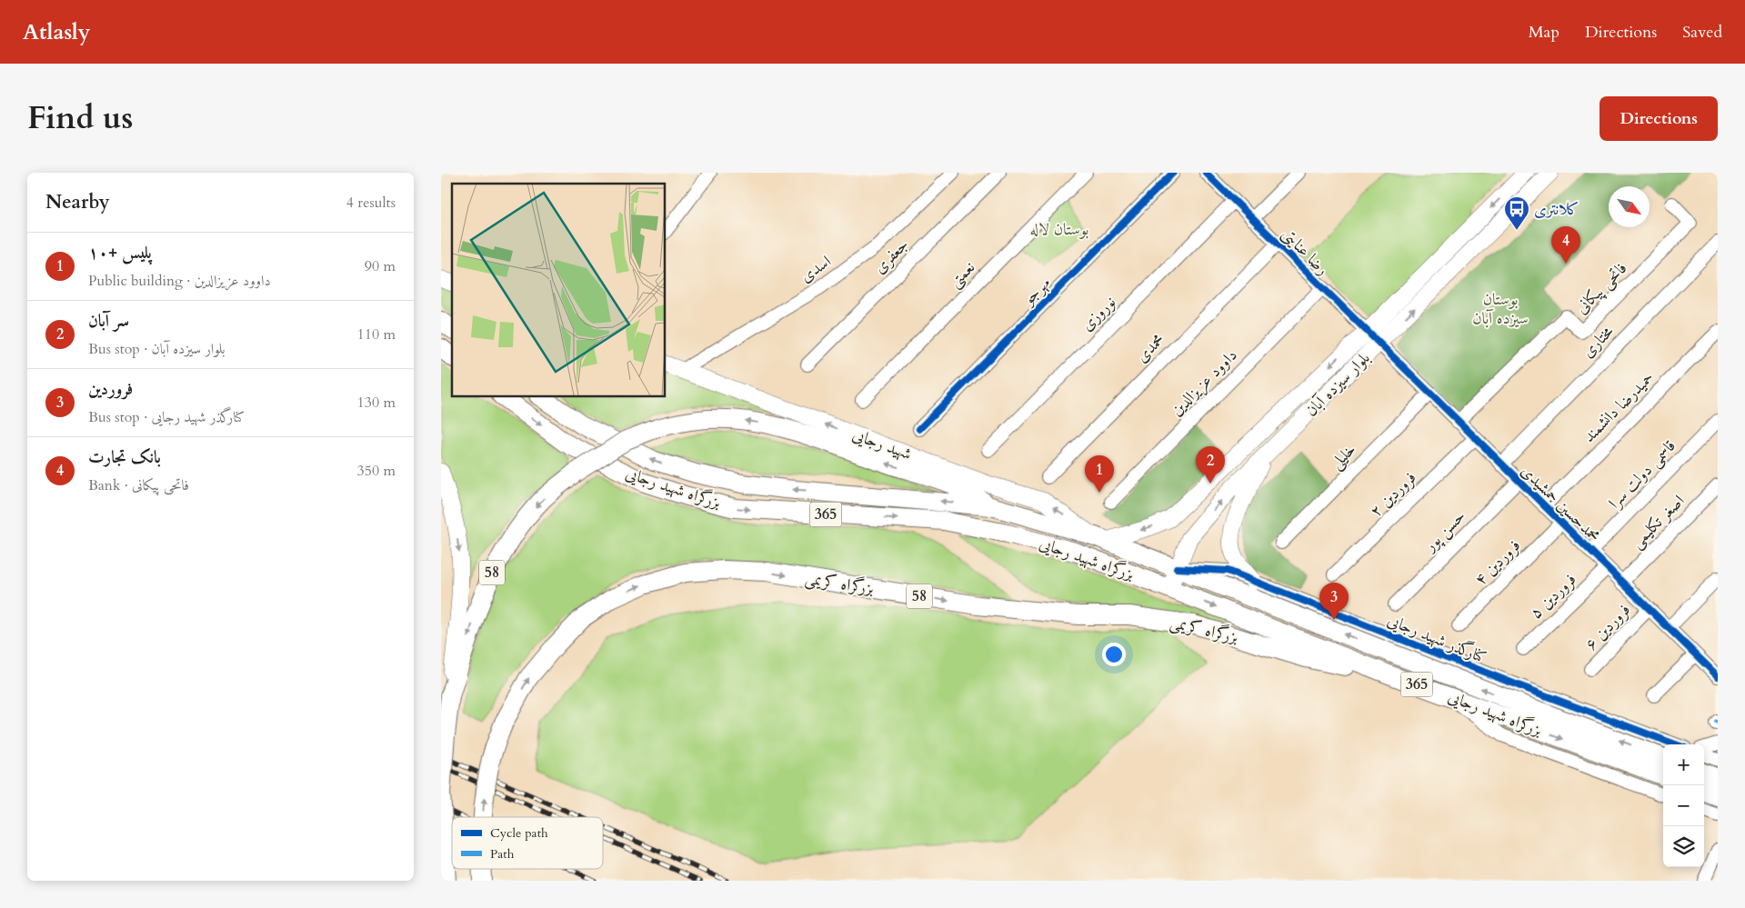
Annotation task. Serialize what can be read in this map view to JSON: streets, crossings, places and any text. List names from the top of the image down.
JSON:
{
  "streets": {
    "highway": [
      "بزرگراه شهید رجایی",
      "365",
      "58",
      "بزرگراه کریمی"
    ],
    "main road": ["بلوار سیزده آبان", "شهید رجایی"],
    "street": [
      "رضا عنایتی",
      "جعفری",
      "اسدی",
      "نعمتی",
      "فاتحی پیکانی",
      "مهرجو",
      "نوروزی",
      "مختاری",
      "محمدی",
      "داوود عزیزالدین",
      "حمیدرضا دانشمند",
      "خلیلی",
      "قاسمی دولت سرا",
      "فروردین ۲",
      "محمدحسین جمشیدی",
      "اصغر تکلیمی",
      "حسن پور",
      "فروردین ۴",
      "فروردین ۵",
      "فروردین ۶",
      "کنارگذر شهید رجایی"
    ]
  },
  "crossings": [
    ["رضا عنایتی", "نوروزی"],
    ["رضا عنایتی", "محمدی"],
    ["رضا عنایتی", "داوود عزیزالدین"],
    ["رضا عنایتی", "بلوار سیزده آبان"],
    ["رضا عنایتی", "محمدحسین جمشیدی"],
    ["اسدی", "شهید رجایی"],
    ["فاتحی پیکانی", "محمدحسین جمشیدی"],
    ["مختاری", "محمدحسین جمشیدی"],
    ["بلوار سیزده آبان", "شهید رجایی"],
    ["بلوار سیزده آبان", "بزرگراه شهید رجایی"],
    ["بلوار سیزده آبان", "محمدحسین جمشیدی"],
    ["بلوار سیزده آبان", "کنارگذر شهید رجایی"],
    ["حمیدرضا دانشمند", "محمدحسین جمشیدی"],
    ["شهید رجایی", "بزرگراه شهید رجایی"],
    ["خلیلی", "محمدحسین جمشیدی"],
    ["قاسمی دولت سرا", "محمدحسین جمشیدی"],
    ["بزرگراه شهید رجایی", "58"],
    ["بزرگراه شهید رجایی", "بزرگراه کریمی"],
    ["بزرگراه شهید رجایی", "کنارگذر شهید رجایی"],
    ["فروردین ۲", "محمدحسین جمشیدی"],
    ["محمدحسین جمشیدی", "اصغر تکلیمی"],
    ["محمدحسین جمشیدی", "حسن پور"],
    ["محمدحسین جمشیدی", "فروردین ۴"],
    ["محمدحسین جمشیدی", "فروردین ۵"],
    ["محمدحسین جمشیدی", "فروردین ۶"]
  ],
  "one_way": ["شهید رجایی", "بزرگراه کریمی"],
  "parks": ["بوستان لاله", "بوستان سیزده آبان"],
  "places": {
    "bus stop": ["کلانتری"]
  },
  "legend": ["Cycle path", "Path"],
  "north": "bottom right",
  "page": {
    "header": "Atlasly",
    "nav": ["Map", "Directions", "Saved"],
    "title": "Find us",
    "buttons": "Directions",
    "heading": ["Nearby", "4 results"],
    "pins": [
      "4",
      "2",
      "1",
      "3"
    ],
    "list": [
      {
        "mark": "1",
        "name": "پلیس +۱۰",
        "note": "Public building · داوود عزیزالدین",
        "value": "90 m"
      },
      {
        "mark": "2",
        "name": "سر آبان",
        "note": "Bus stop · بلوار سیزده آبان",
        "value": "110 m"
      },
      {
        "mark": "3",
        "name": "فروردین",
        "note": "Bus stop · کنارگذر شهید رجایی",
        "value": "130 m"
      },
      {
        "mark": "4",
        "name": "بانک تجارت",
        "note": "Bank · فاتحی پیکانی",
        "value": "350 m"
      }
    ],
    "map_buttons": ["+", "−"]
  }
}
